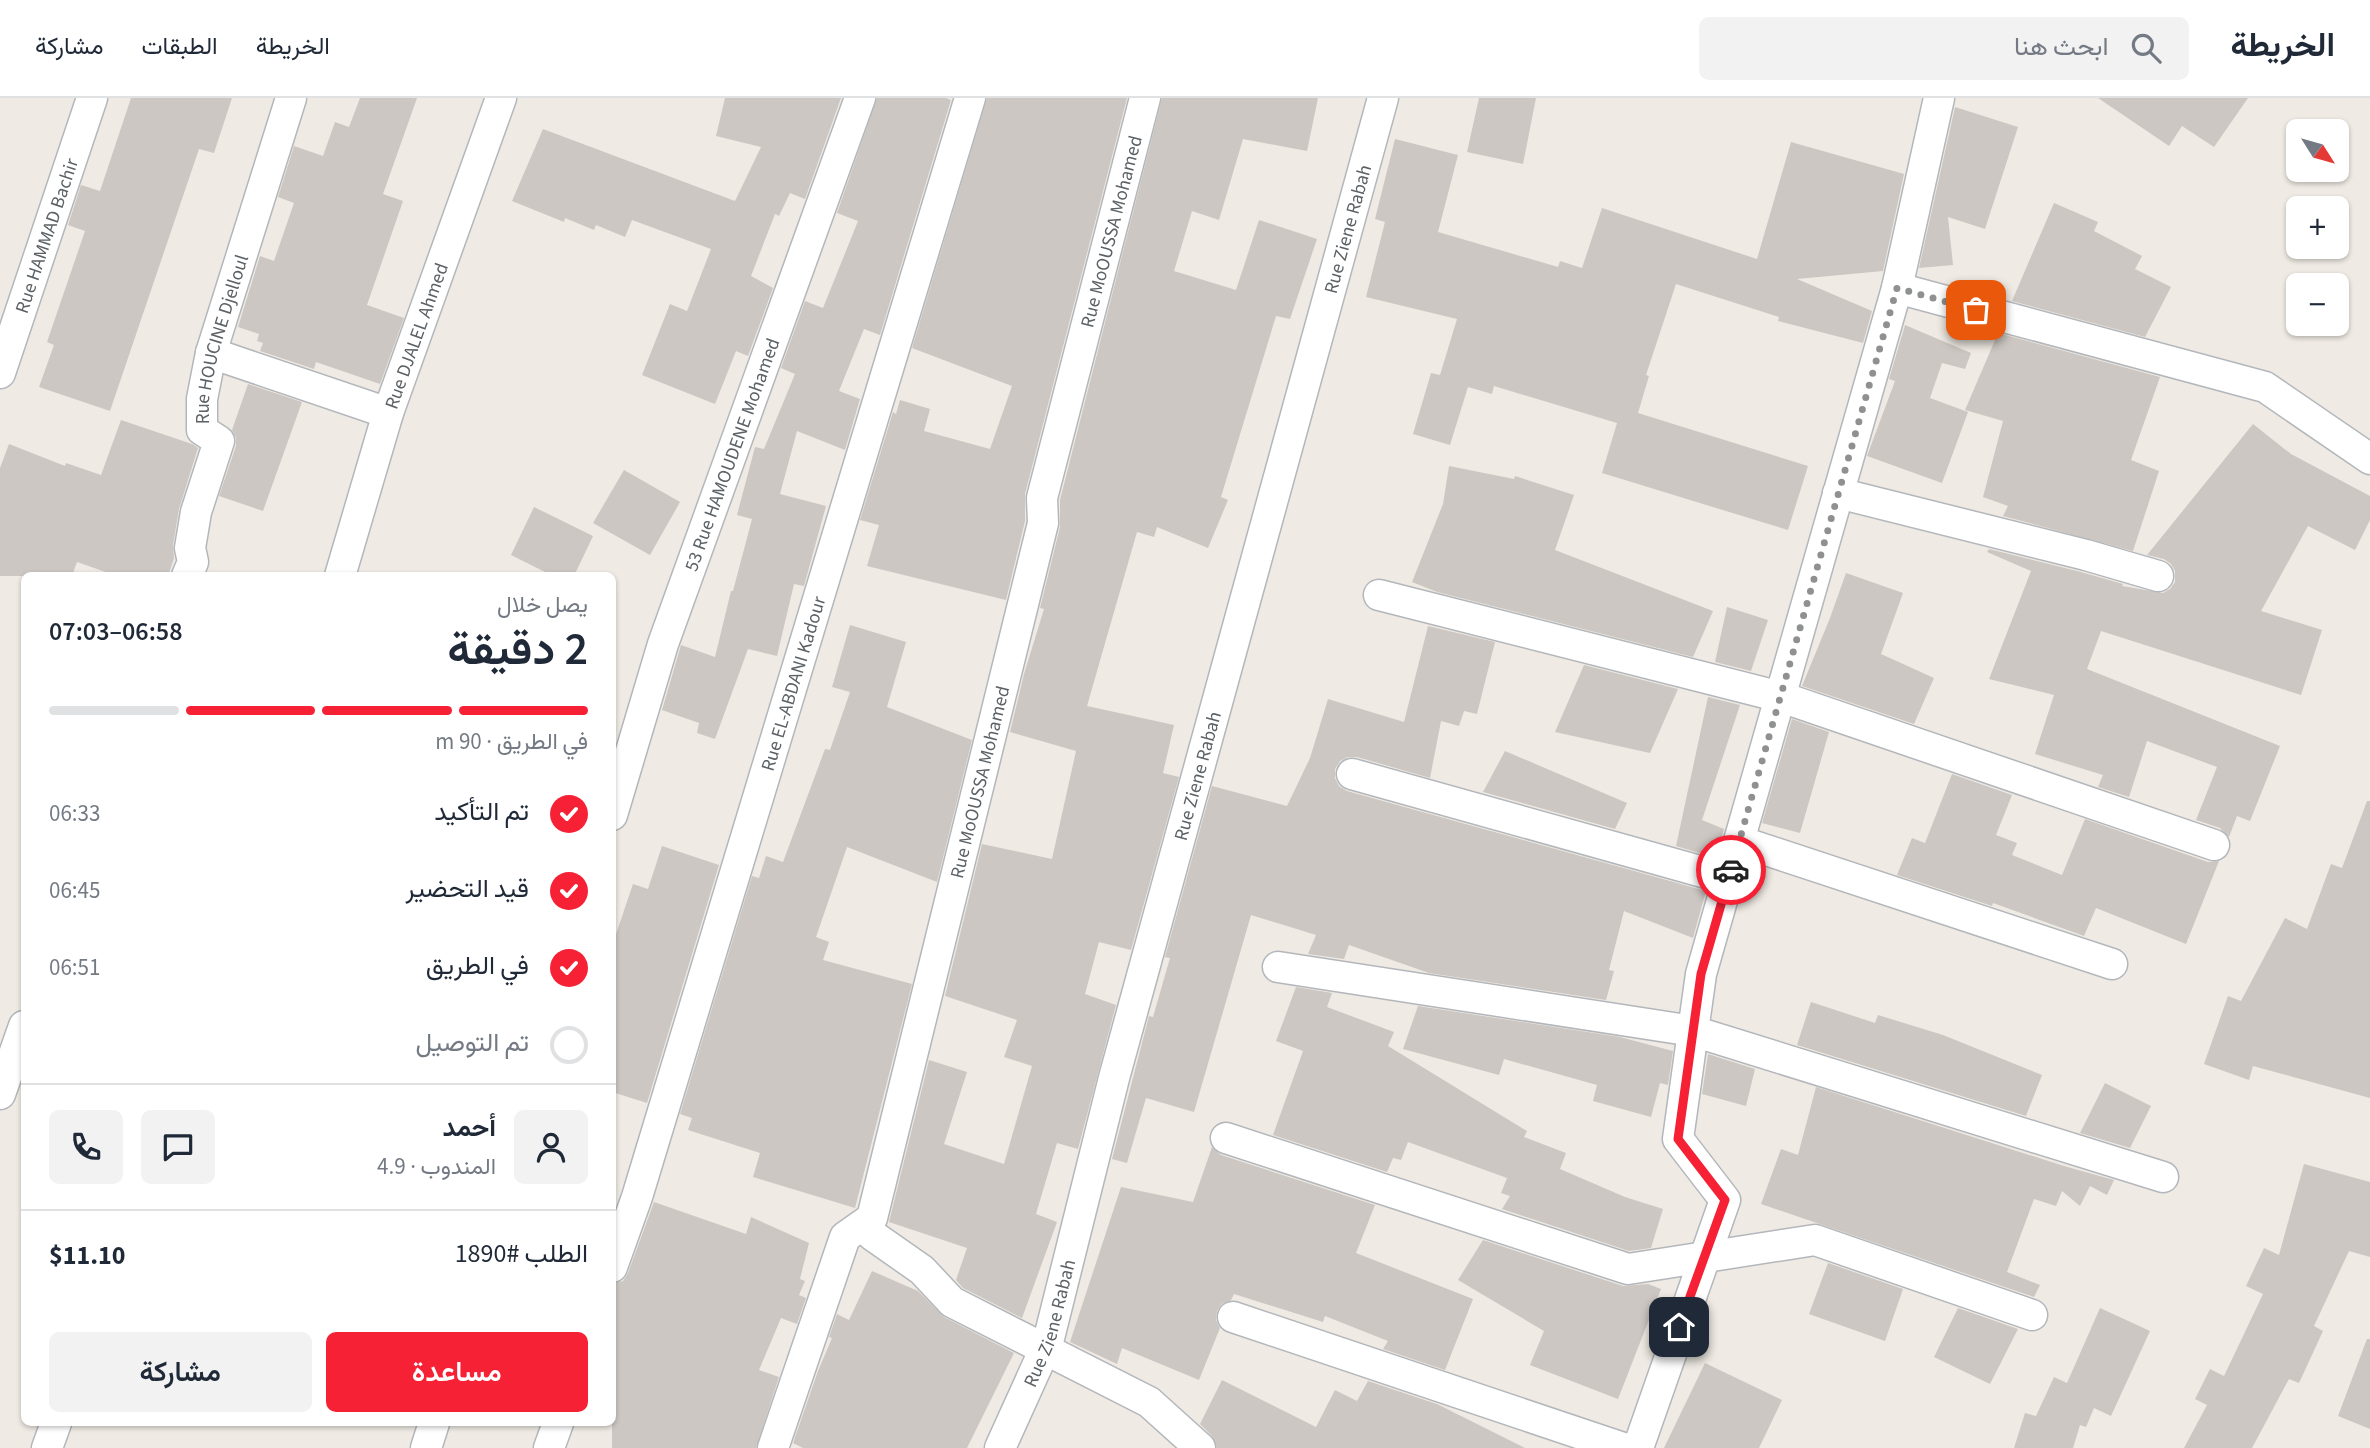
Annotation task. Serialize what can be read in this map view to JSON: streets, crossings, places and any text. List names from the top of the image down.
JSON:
{
  "streets": {
    "street": [
      "Rue Ziene Rabah",
      "Rue MoOUSSA Mohamed",
      "Rue HAMMAD Bachir",
      "Rue DJALEL Ahmed",
      "Rue HOUCINE Djelloul",
      "53 Rue HAMOUDENE Mohamed",
      "Rue EL-ABDANI Kadour"
    ]
  },
  "north": "bottom right",
  "page": {
    "header": "الخريطة",
    "search": "ابحث هنا",
    "nav": ["الخريطة", "الطبقات", "مشاركة"],
    "map_buttons": ["+", "−"],
    "heading": ["2 دقيقة", "يصل خلال", "06:58–07:03"],
    "panel": [
      "أحمد",
      "المندوب · 4.9",
      "الطلب #1890",
      "$11.10"
    ],
    "bar": "في الطريق · 90 m",
    "list": [
      ["تم التأكيد", "06:33"],
      ["قيد التحضير", "06:45"],
      ["في الطريق", "06:51"],
      "تم التوصيل"
    ],
    "buttons": ["مساعدة", "مشاركة"]
  }
}
